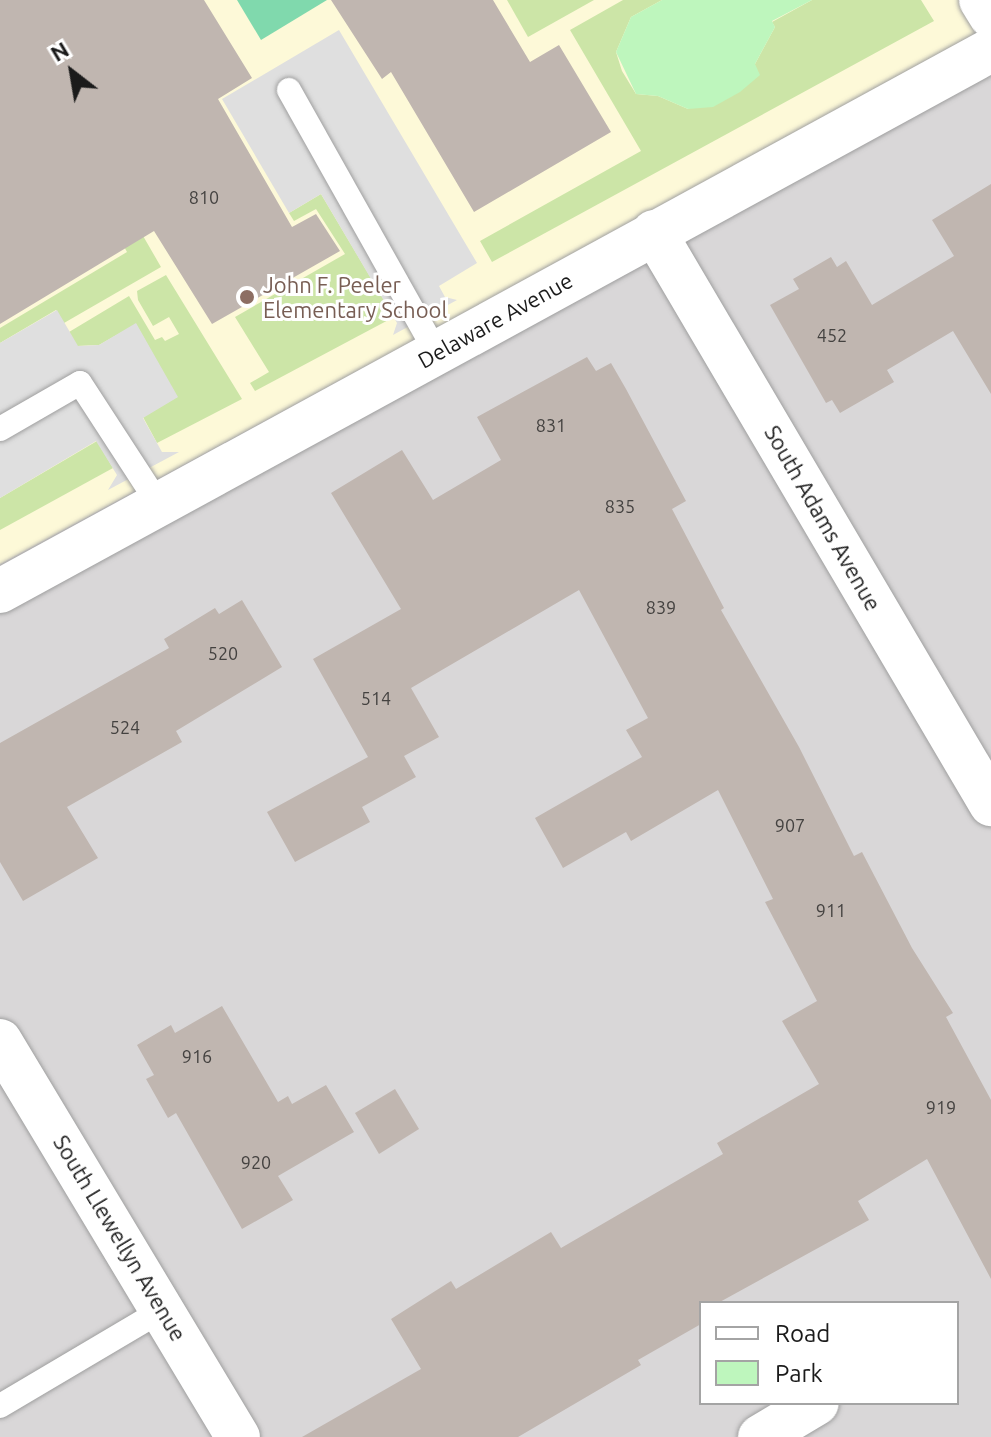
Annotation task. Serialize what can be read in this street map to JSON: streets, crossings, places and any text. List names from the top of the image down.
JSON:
{
  "streets": {
    "street": ["Delaware Avenue", "South Adams Avenue", "South Llewellyn Avenue"]
  },
  "crossings": [
    ["Delaware Avenue", "South Adams Avenue"]
  ],
  "places": ["John F. Peeler Elementary School"],
  "house_numbers": [
    "810",
    "452",
    "831",
    "835",
    "839",
    "520",
    "514",
    "524",
    "907",
    "911",
    "916",
    "919",
    "920"
  ],
  "legend": ["Road", "Park"],
  "north": "top left"
}
